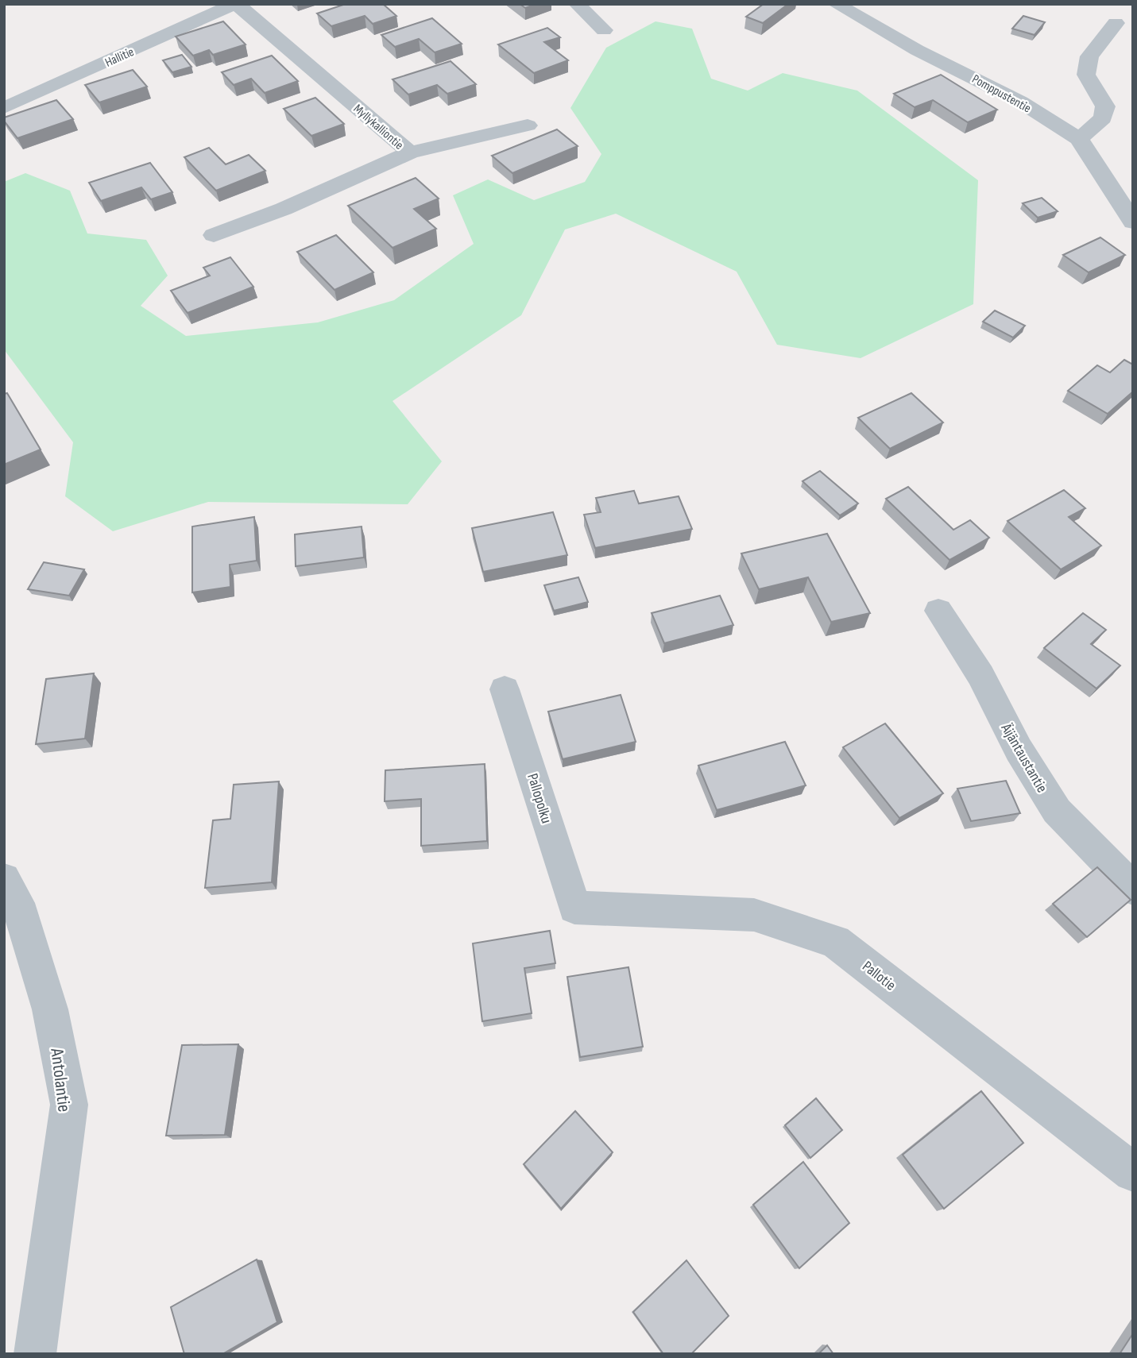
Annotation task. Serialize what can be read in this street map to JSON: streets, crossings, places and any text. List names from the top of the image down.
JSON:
{
  "streets": {
    "street": [
      "Hallitie",
      "Pomppustentie",
      "Myllykalliontie",
      "Äijäntaustantie",
      "Pallopolku",
      "Pallotie",
      "Antolantie"
    ]
  },
  "crossings": [
    ["Hallitie", "Myllykalliontie"],
    ["Pallopolku", "Pallotie"]
  ]
}
